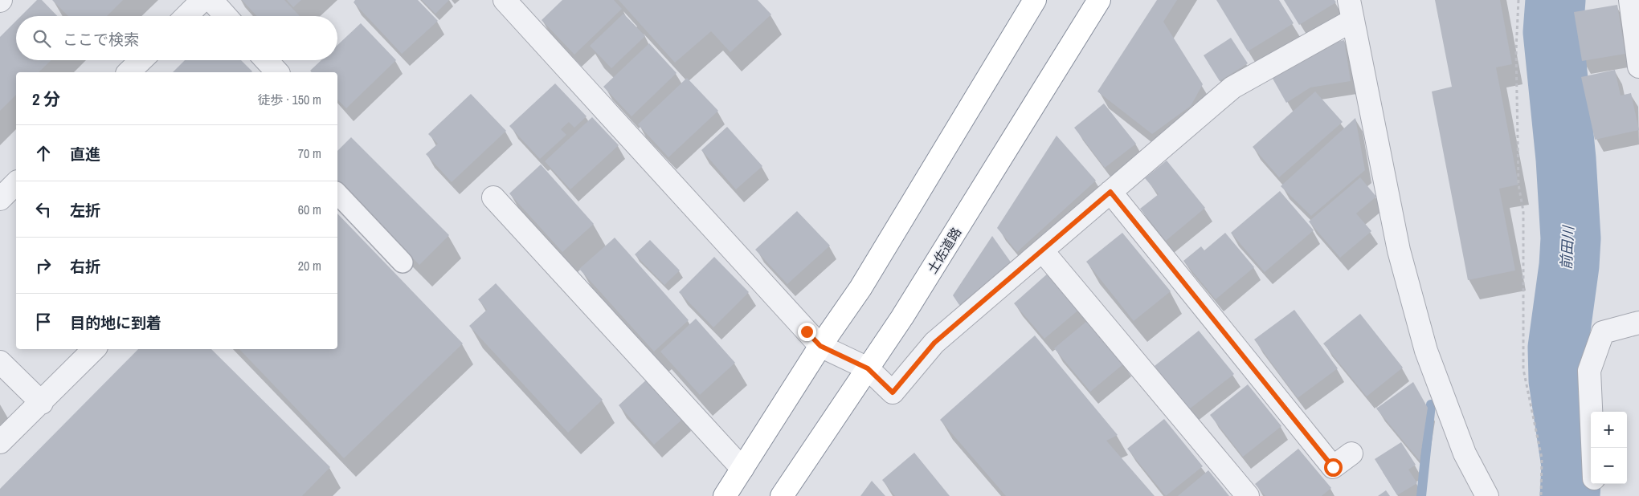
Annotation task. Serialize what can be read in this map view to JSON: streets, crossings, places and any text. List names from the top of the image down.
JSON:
{
  "streets": {
    "highway": ["土佐道路"]
  },
  "water": ["前田川"],
  "page": {
    "search": "ここで検索",
    "heading": ["2 分", "徒歩 · 150 m"],
    "list": [
      ["直進", "70 m"],
      ["左折", "60 m"],
      ["右折", "20 m"],
      "目的地に到着"
    ],
    "map_buttons": ["+", "−"]
  }
}
